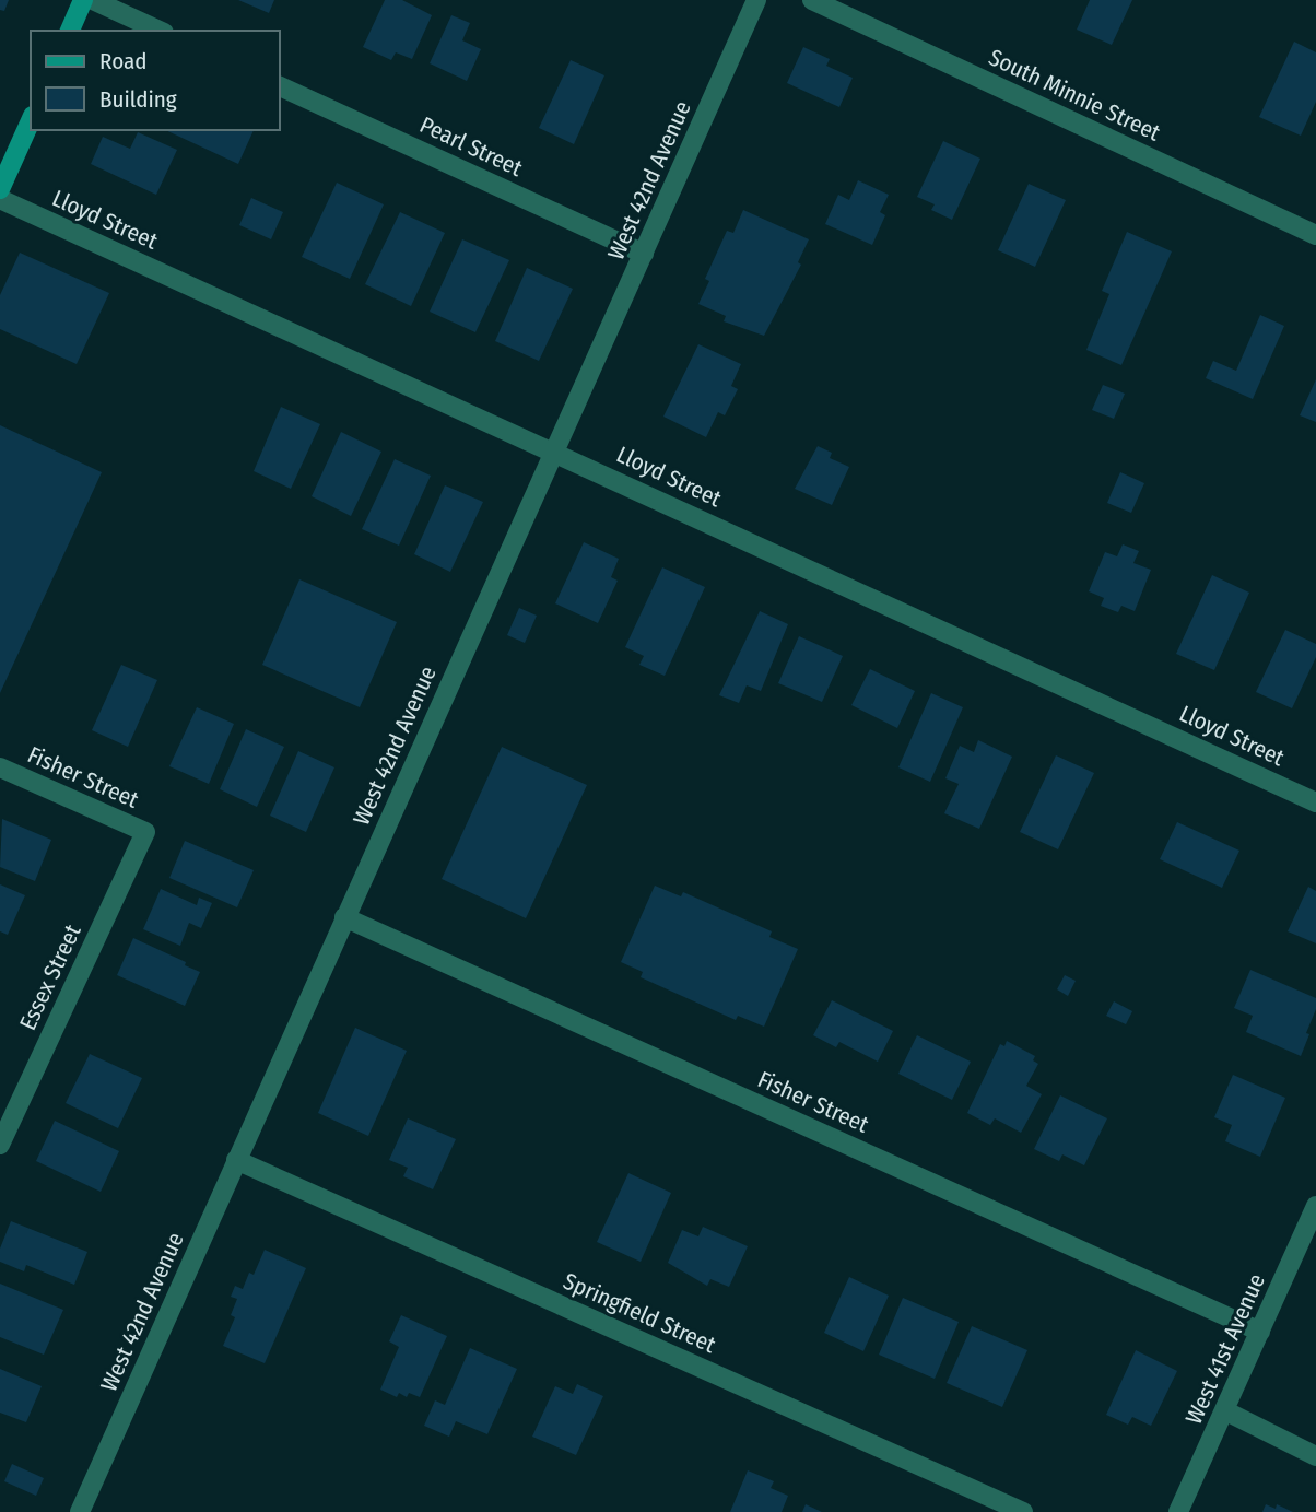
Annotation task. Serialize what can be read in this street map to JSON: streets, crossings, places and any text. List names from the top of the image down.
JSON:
{
  "streets": {
    "street": [
      "South Minnie Street",
      "Pearl Street",
      "West 42nd Avenue",
      "Lloyd Street",
      "Fisher Street",
      "Essex Street",
      "Springfield Street",
      "West 41st Avenue"
    ]
  },
  "crossings": [
    ["Pearl Street", "West 42nd Avenue"],
    ["West 42nd Avenue", "Lloyd Street"],
    ["West 42nd Avenue", "Fisher Street"],
    ["West 42nd Avenue", "Springfield Street"],
    ["Fisher Street", "Essex Street"],
    ["Fisher Street", "West 41st Avenue"]
  ],
  "legend": ["Road", "Building"]
}
